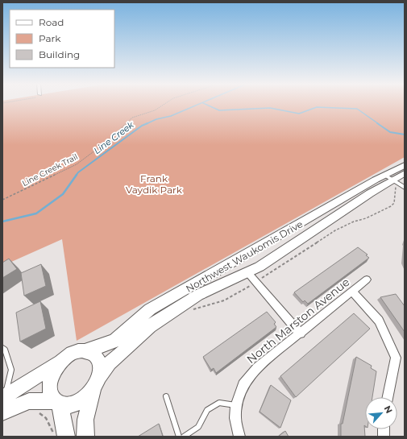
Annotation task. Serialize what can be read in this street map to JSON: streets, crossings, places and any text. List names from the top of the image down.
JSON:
{
  "streets": {
    "main road": ["Northwest Waukomis Drive"],
    "street": ["North Marston Avenue"],
    "path": ["Line Creek Trail"]
  },
  "water": ["Line Creek"],
  "parks": ["Frank Vaydik Park"],
  "legend": ["Road", "Park", "Building"],
  "north": "top right"
}
